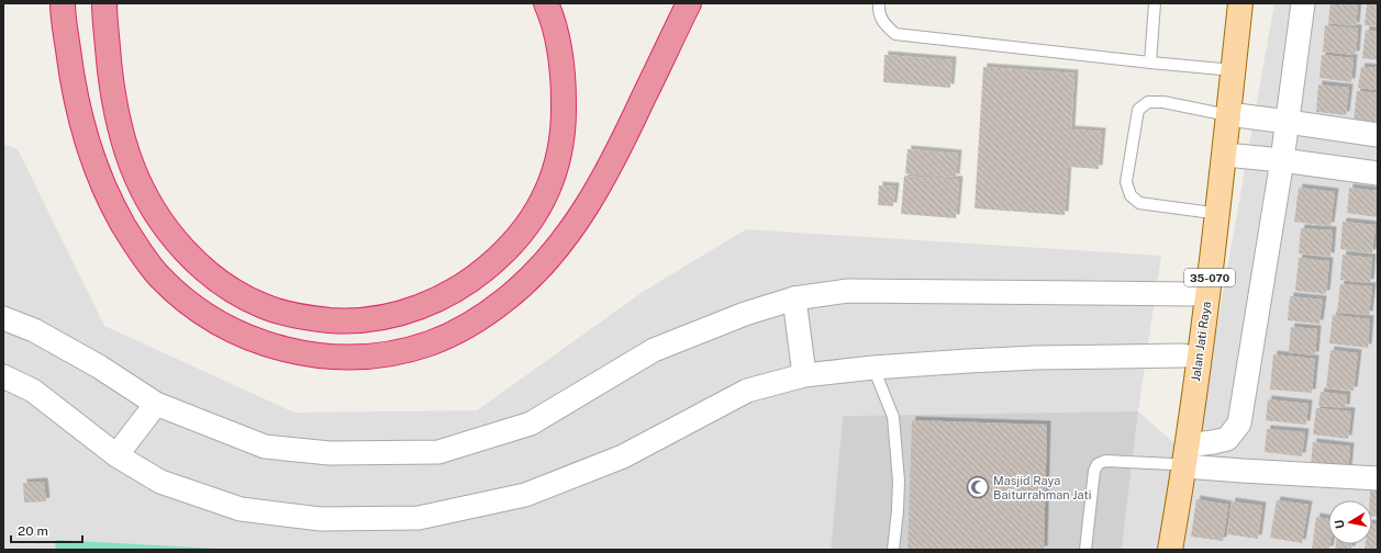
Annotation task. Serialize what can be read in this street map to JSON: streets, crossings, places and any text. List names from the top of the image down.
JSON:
{
  "streets": {
    "main road": ["35-070", "Jalan Jati Raya"]
  },
  "places": {
    "mosque": ["Masjid Raya Baiturrahman Jati"]
  },
  "scale_bar": "20 m",
  "north": "left"
}
